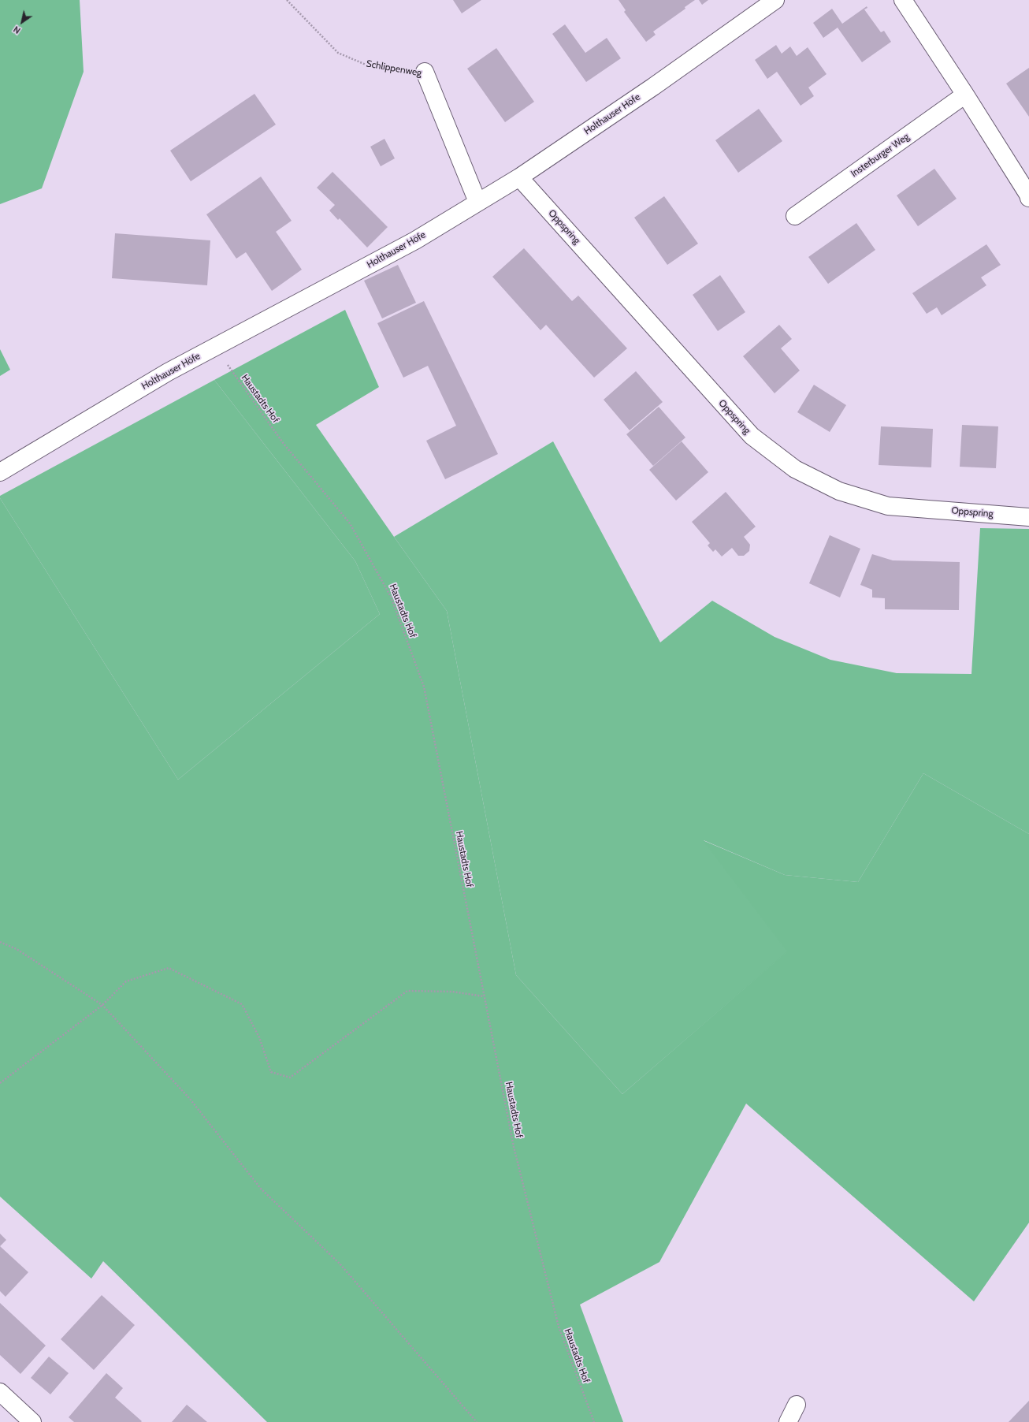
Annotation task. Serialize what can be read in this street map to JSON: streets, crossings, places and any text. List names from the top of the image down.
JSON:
{
  "streets": {
    "street": [
      "Schlippenweg",
      "Holthauser Höfe",
      "Insterburger Weg",
      "Oppspring"
    ],
    "path": ["Haustadts Hof"]
  },
  "crossings": [
    ["Schlippenweg", "Holthauser Höfe"],
    ["Holthauser Höfe", "Oppspring"],
    ["Holthauser Höfe", "Haustadts Hof"]
  ],
  "north": "bottom left"
}
